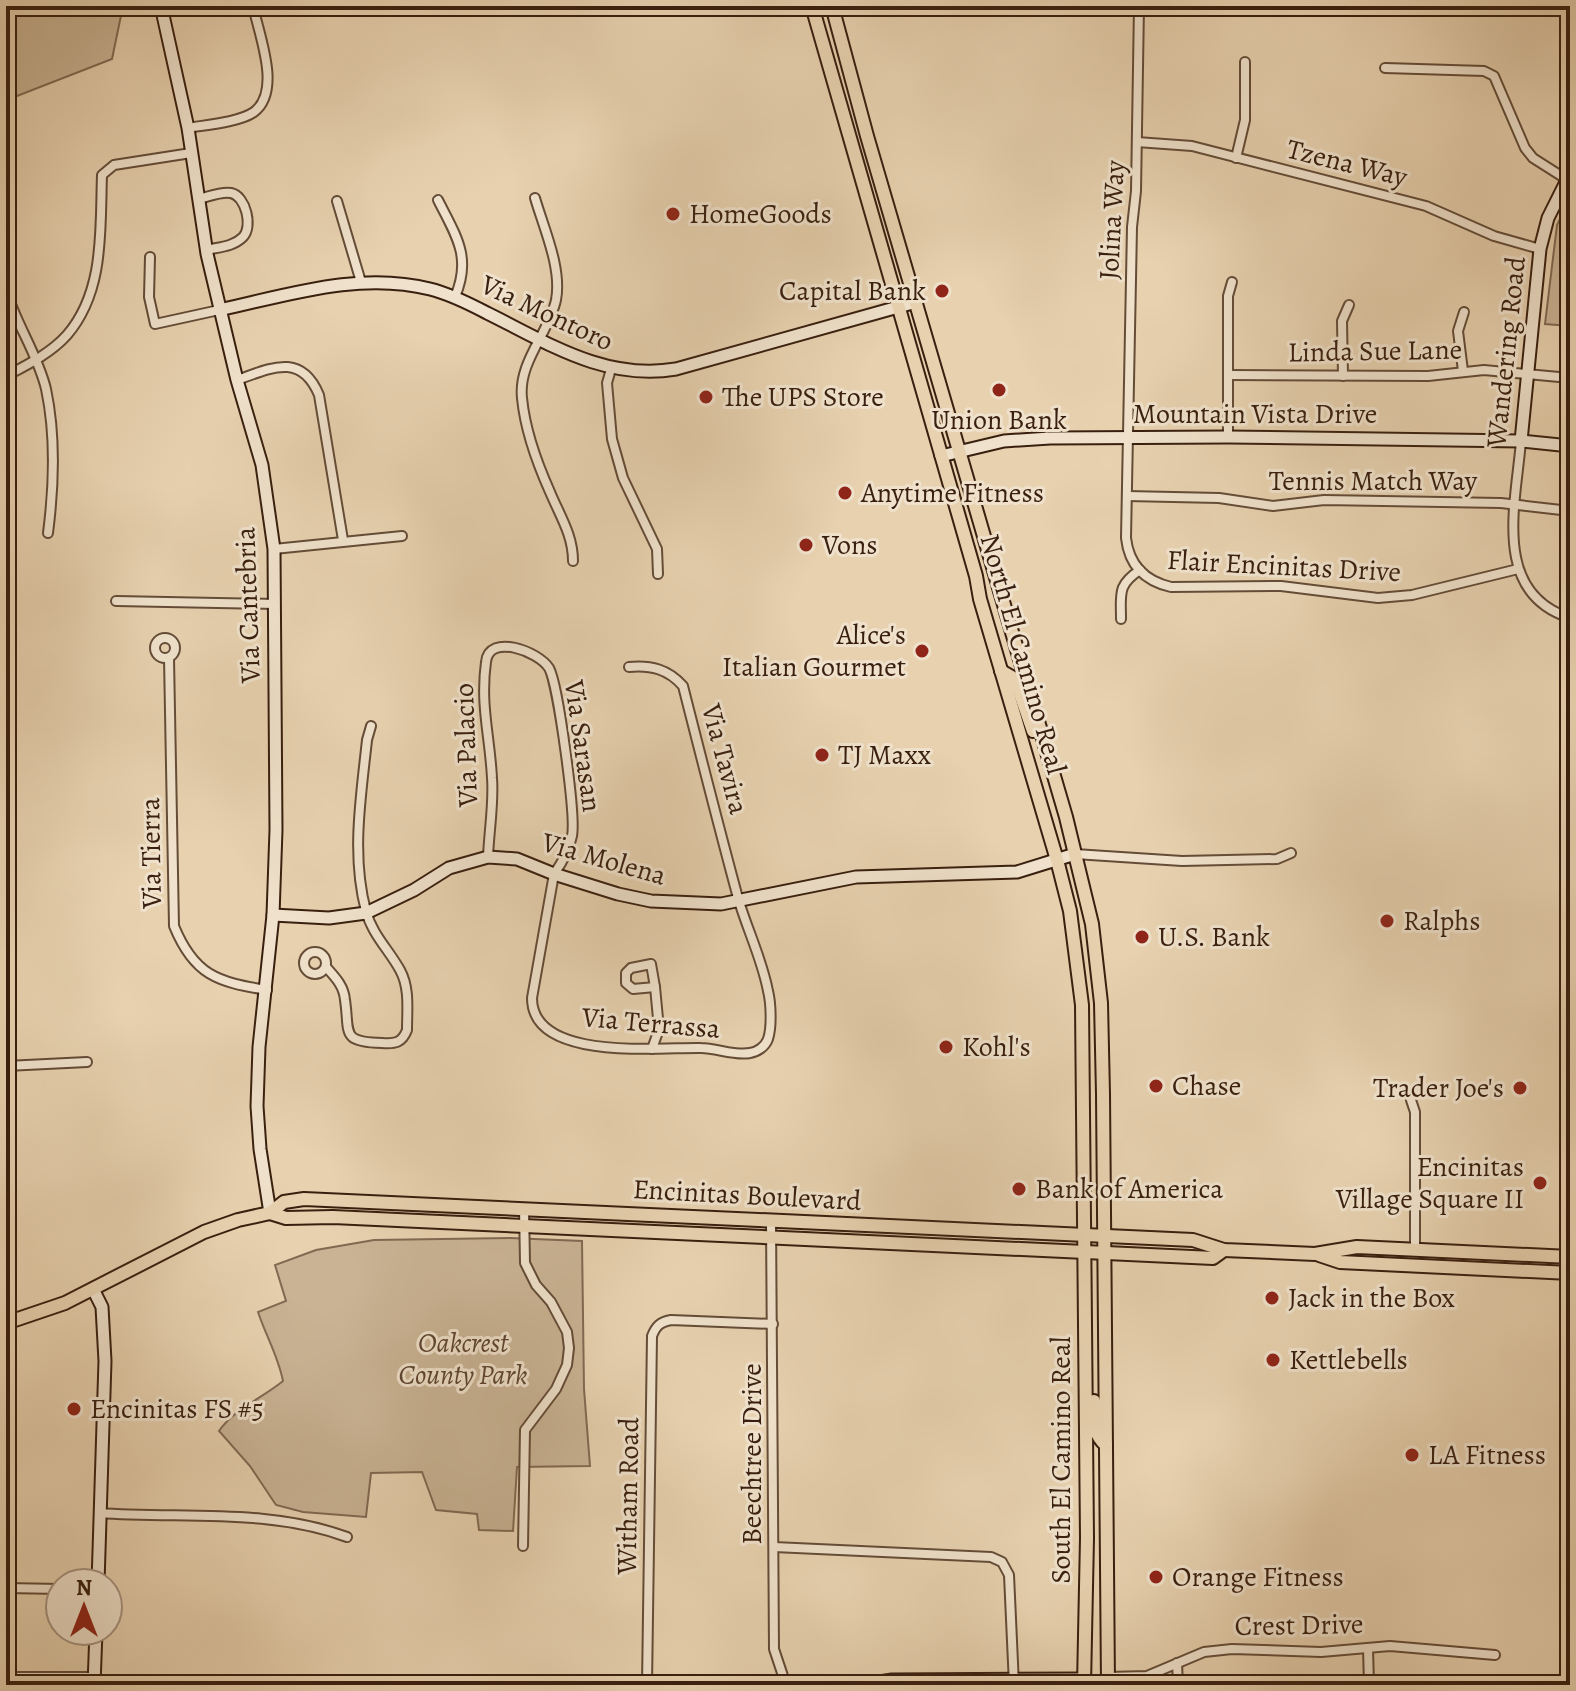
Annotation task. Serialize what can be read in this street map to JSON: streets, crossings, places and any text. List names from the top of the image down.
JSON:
{
  "streets": {
    "main road": ["North El Camino Real", "Encinitas Boulevard", "South El Camino Real"],
    "street": [
      "Tzena Way",
      "Jolina Way",
      "Via Montoro",
      "Linda Sue Lane",
      "Wandering Road",
      "Mountain Vista Drive",
      "Tennis Match Way",
      "Flair Encinitas Drive",
      "Via Cantebria",
      "Via Palacio",
      "Via Sarasan",
      "Via Tavira",
      "Via Tierra",
      "Via Molena",
      "Via Terrassa",
      "Beechtree Drive",
      "Witham Road",
      "Crest Drive"
    ]
  },
  "crossings": [
    ["Tzena Way", "Jolina Way"],
    ["Tzena Way", "Wandering Road"],
    ["Jolina Way", "Mountain Vista Drive"],
    ["Jolina Way", "Flair Encinitas Drive"],
    ["Via Montoro", "Via Cantebria"],
    ["Via Montoro", "North El Camino Real"],
    ["Linda Sue Lane", "Wandering Road"],
    ["Wandering Road", "Mountain Vista Drive"],
    ["Wandering Road", "Tennis Match Way"],
    ["Wandering Road", "Flair Encinitas Drive"],
    ["Mountain Vista Drive", "Flair Encinitas Drive"],
    ["Mountain Vista Drive", "North El Camino Real"],
    ["Tennis Match Way", "Flair Encinitas Drive"],
    ["Via Cantebria", "Via Tierra"],
    ["Via Cantebria", "Via Molena"],
    ["Via Cantebria", "Encinitas Boulevard"],
    ["North El Camino Real", "Via Molena"],
    ["North El Camino Real", "Encinitas Boulevard"],
    ["North El Camino Real", "South El Camino Real"],
    ["Via Palacio", "Via Sarasan"],
    ["Via Palacio", "Via Molena"],
    ["Via Sarasan", "Via Molena"],
    ["Via Sarasan", "Via Terrassa"],
    ["Via Tavira", "Via Molena"],
    ["Via Tavira", "Via Terrassa"],
    ["Via Molena", "Via Terrassa"],
    ["Encinitas Boulevard", "Beechtree Drive"],
    ["Encinitas Boulevard", "South El Camino Real"],
    ["Beechtree Drive", "Witham Road"],
    ["South El Camino Real", "Crest Drive"]
  ],
  "parks": ["Oakcrest County Park"],
  "places": [
    "HomeGoods",
    "Capital Bank",
    "Union Bank",
    "The UPS Store",
    "Anytime Fitness",
    "Vons",
    "Alice's Italian Gourmet",
    "TJ Maxx",
    "Ralphs",
    "U.S. Bank",
    "Kohl's",
    "Chase",
    "Trader Joe's",
    "Encinitas Village Square II",
    "Bank of America",
    "Jack in the Box",
    "Kettlebells",
    "Encinitas FS #5",
    "LA Fitness",
    "Orange Fitness"
  ],
  "north": "top"
}
